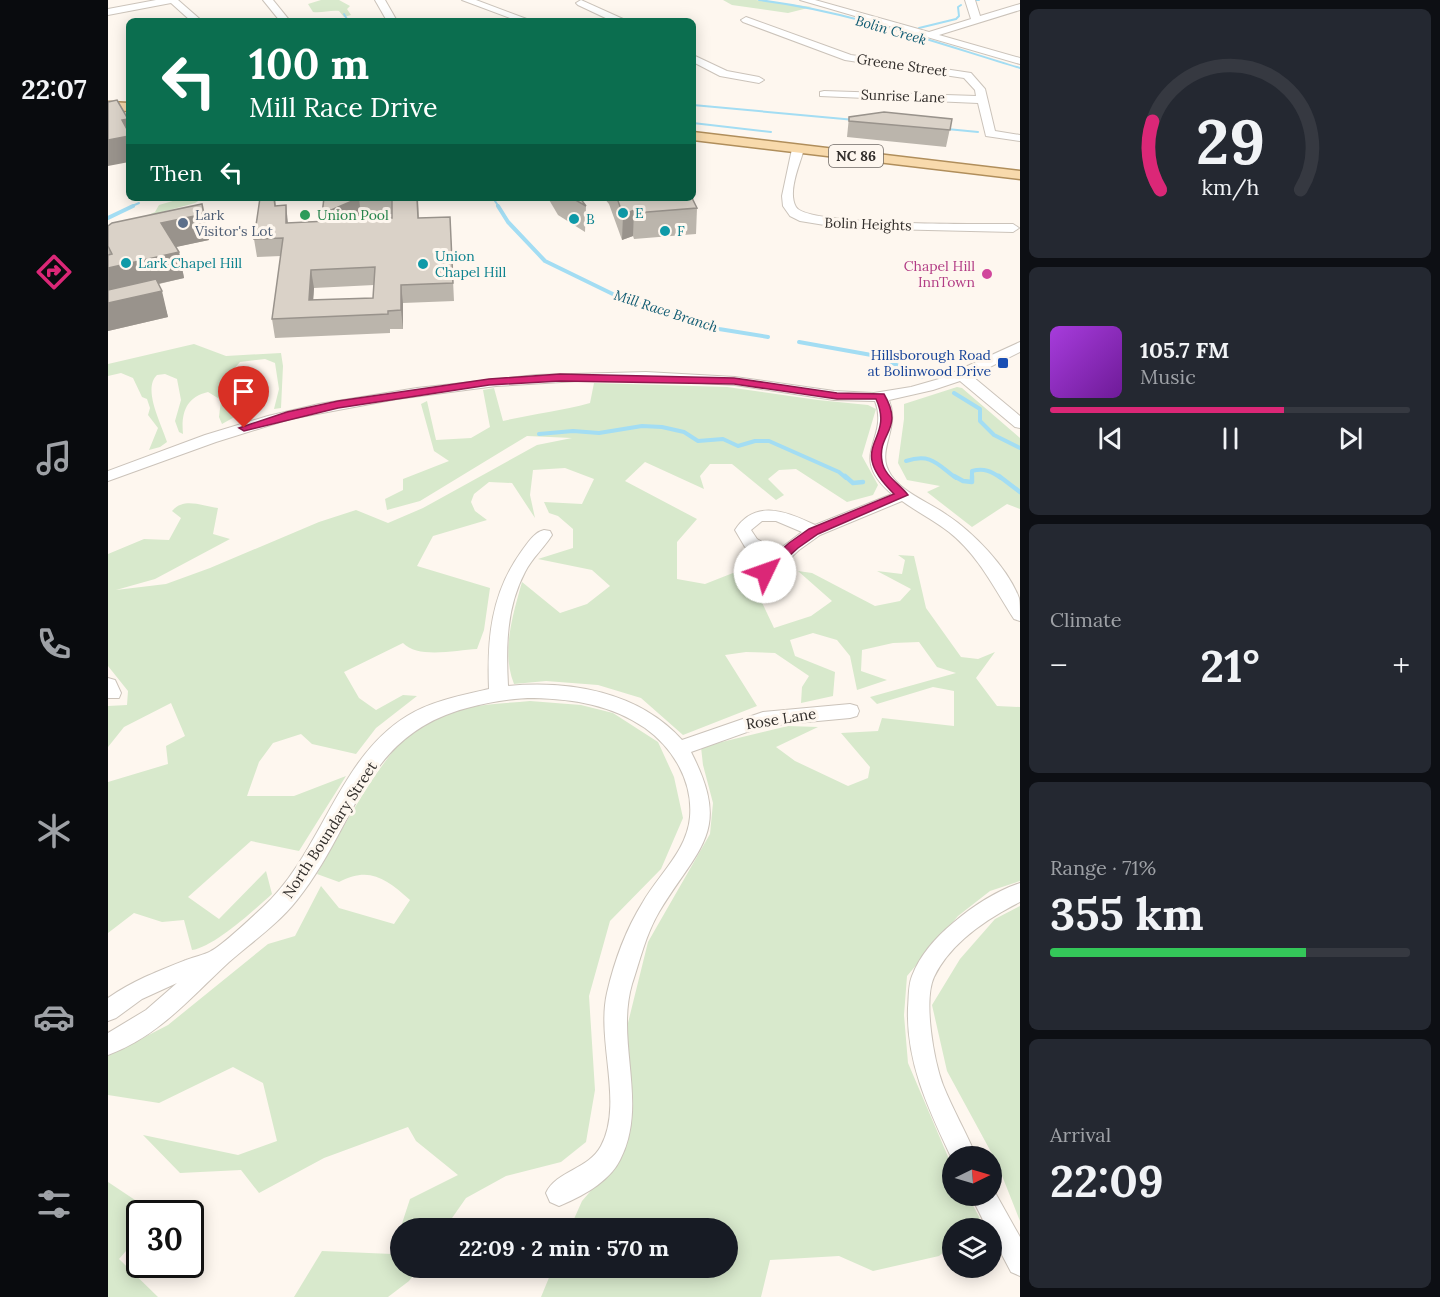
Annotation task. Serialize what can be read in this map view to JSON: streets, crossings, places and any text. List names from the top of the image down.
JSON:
{
  "streets": {
    "main road": ["NC 86"],
    "street": [
      "Greene Street",
      "Sunrise Lane",
      "Bolin Heights",
      "Rose Lane",
      "North Boundary Street"
    ]
  },
  "crossings": [
    ["Greene Street", "Sunrise Lane"],
    ["NC 86", "Bolin Heights"],
    ["Rose Lane", "North Boundary Street"]
  ],
  "water": ["Bolin Creek", "Mill Race Branch"],
  "places": {
    "other": [
      "E",
      "Union Pool",
      "B",
      "Lark Visitor's Lot",
      "F",
      "Lark Chapel Hill",
      "Union Chapel Hill",
      "Chapel Hill InnTown"
    ],
    "transit": ["Hillsborough Road at Bolinwood Drive"]
  },
  "north": "right",
  "page": {
    "tabs": "22:07",
    "turn": ["100 m", "Mill Race Drive"],
    "then": "Then",
    "song": ["105.7 FM", "Music"],
    "tile": [
      "Climate",
      ["Range · 71%", "355 km"],
      ["Arrival", "22:09"]
    ],
    "heat": ["−", "21°", "+"],
    "limit": "30",
    "trip": "22:09 · 2 min · 570 m",
    "gauge": ["29", "km/h"]
  }
}
